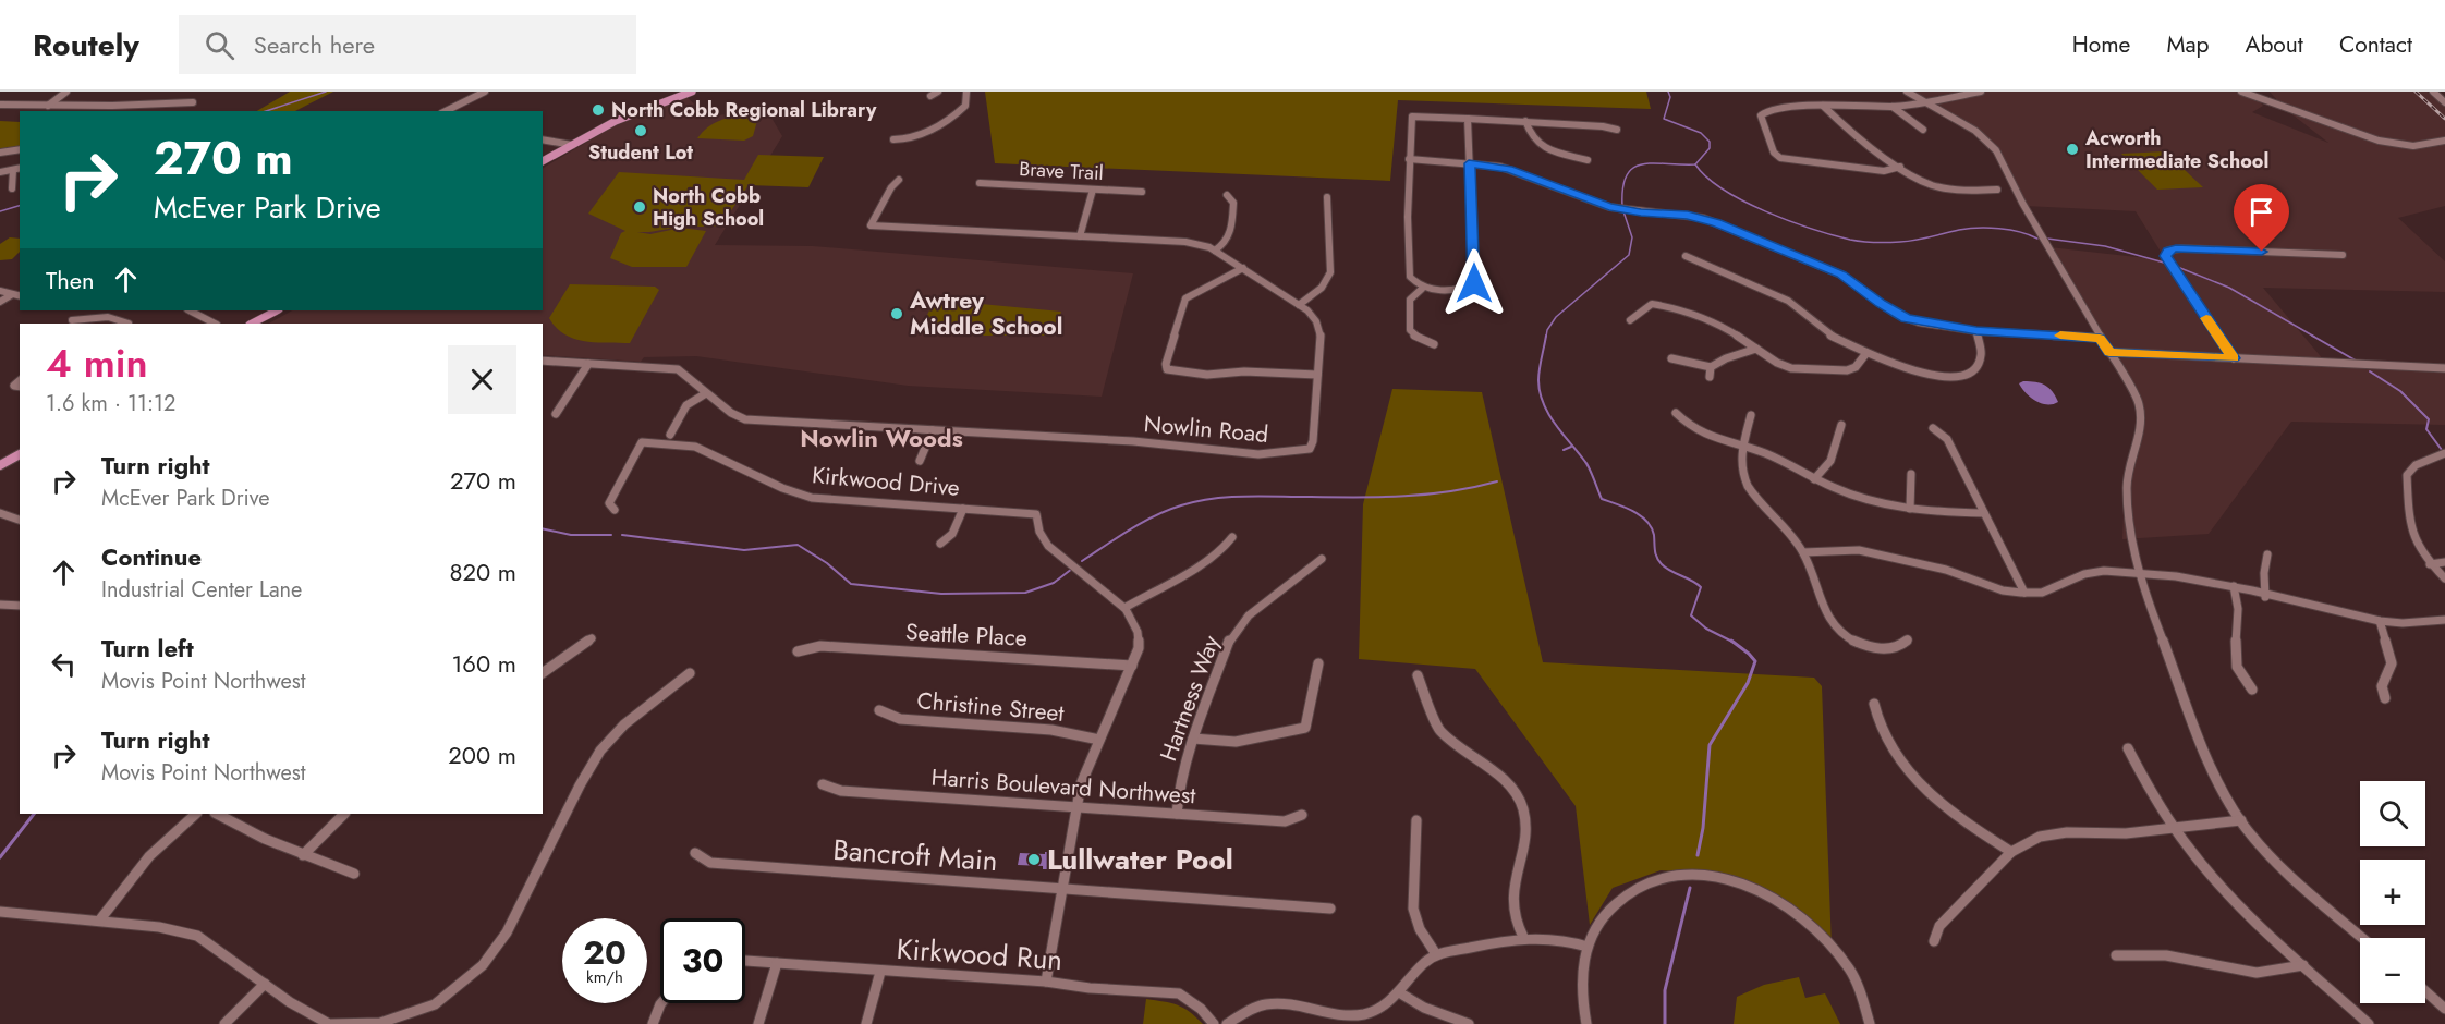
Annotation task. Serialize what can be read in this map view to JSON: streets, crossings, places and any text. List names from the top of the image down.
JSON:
{
  "streets": {
    "street": [
      "Brave Trail",
      "Nowlin Road",
      "Kirkwood Drive",
      "Seattle Place",
      "Hartness Way",
      "Christine Street",
      "Harris Boulevard Northwest",
      "Bancroft Main",
      "Kirkwood Run"
    ]
  },
  "crossings": [
    ["Hartness Way", "Harris Boulevard Northwest"]
  ],
  "districts": ["Nowlin Woods"],
  "places": [
    "North Cobb Regional Library",
    "Student Lot",
    "Acworth Intermediate School",
    "North Cobb High School",
    "Awtrey Middle School",
    "Lullwater Pool"
  ],
  "page": {
    "header": "Routely",
    "search": "Search here",
    "nav": [
      "Home",
      "Map",
      "About",
      "Contact"
    ],
    "turn": ["270 m", "McEver Park Drive"],
    "then": "Then",
    "heading": ["4 min", "1.6 km · 11:12"],
    "list": [
      {
        "name": "Turn right",
        "note": "McEver Park Drive",
        "value": "270 m"
      },
      {
        "name": "Continue",
        "note": "Industrial Center Lane",
        "value": "820 m"
      },
      {
        "name": "Turn left",
        "note": "Movis Point Northwest",
        "value": "160 m"
      },
      {
        "name": "Turn right",
        "note": "Movis Point Northwest",
        "value": "200 m"
      }
    ],
    "map_buttons": ["+", "−"],
    "speed": "20 km/h",
    "limit": "30"
  }
}
